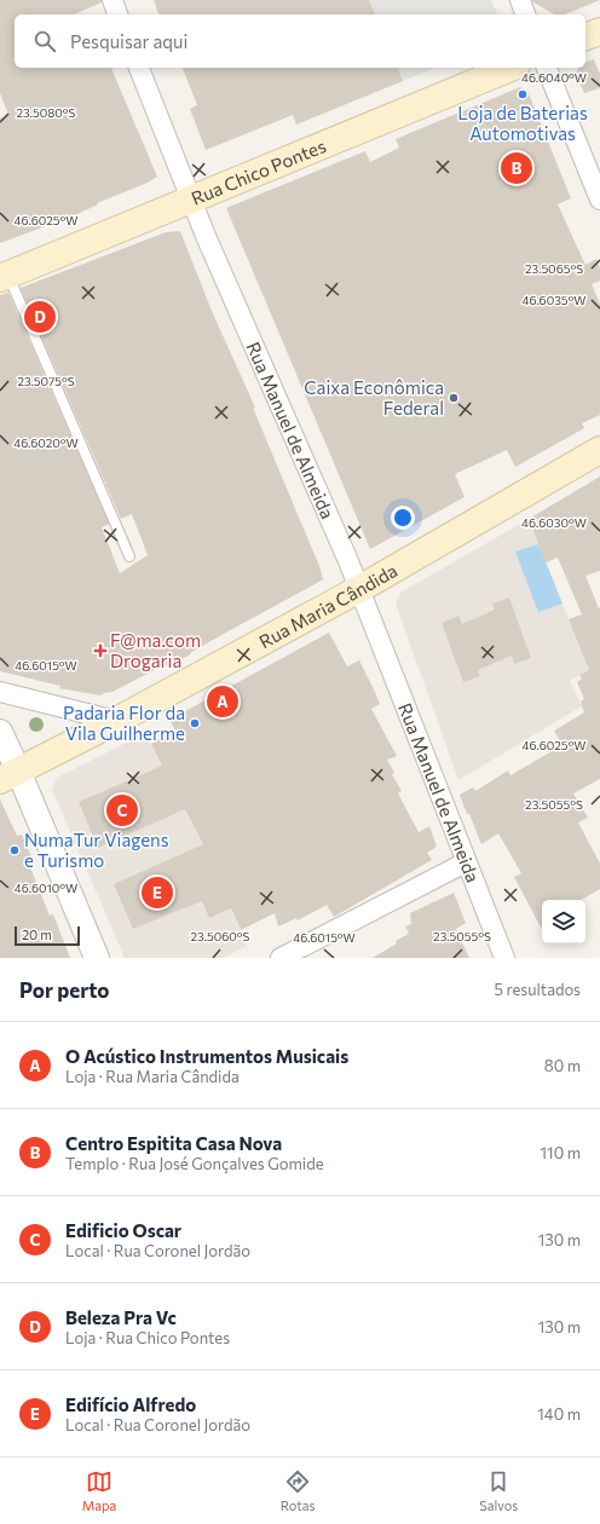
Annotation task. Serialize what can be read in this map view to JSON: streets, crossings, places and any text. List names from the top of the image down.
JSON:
{
  "streets": {
    "main road": ["Rua Chico Pontes", "Rua Maria Cândida"],
    "street": ["Rua Manuel de Almeida"]
  },
  "crossings": [
    ["Rua Chico Pontes", "Rua Manuel de Almeida"],
    ["Rua Manuel de Almeida", "Rua Maria Cândida"]
  ],
  "places": {
    "other": [
      "Loja de Baterias Automotivas",
      "Caixa Econômica Federal",
      "Padaria Flor da Vila Guilherme",
      "NumaTur Viagens e Turismo"
    ],
    "health": ["F@ma.com Drogaria"]
  },
  "scale_bar": "20 m",
  "page": {
    "search": "Pesquisar aqui",
    "pins": [
      "B",
      "D",
      "A",
      "C",
      "E"
    ],
    "scale": "20 m",
    "heading": ["Por perto", "5 resultados"],
    "list": [
      {
        "mark": "A",
        "name": "O Acústico Instrumentos Musicais",
        "note": "Loja · Rua Maria Cândida",
        "value": "80 m"
      },
      {
        "mark": "B",
        "name": "Centro Espitita Casa Nova",
        "note": "Templo · Rua José Gonçalves Gomide",
        "value": "110 m"
      },
      {
        "mark": "C",
        "name": "Edificio Oscar",
        "note": "Local · Rua Coronel Jordão",
        "value": "130 m"
      },
      {
        "mark": "D",
        "name": "Beleza Pra Vc",
        "note": "Loja · Rua Chico Pontes",
        "value": "130 m"
      },
      {
        "mark": "E",
        "name": "Edifício Alfredo",
        "note": "Local · Rua Coronel Jordão",
        "value": "140 m"
      }
    ],
    "nav": ["Mapa", "Rotas", "Salvos"]
  },
  "coordinates": [
    "46.6040°W",
    "23.5080°S",
    "46.6025°W",
    "23.5065°S",
    "46.6035°W",
    "23.5075°S",
    "46.6020°W",
    "46.6030°W",
    "46.6015°W",
    "23.5055°S",
    "46.6010°W",
    "23.5060°S"
  ]
}
